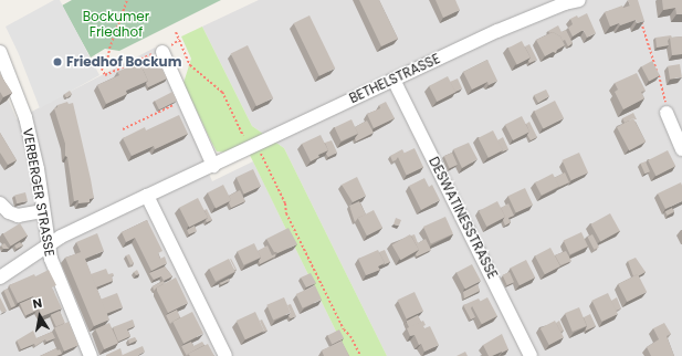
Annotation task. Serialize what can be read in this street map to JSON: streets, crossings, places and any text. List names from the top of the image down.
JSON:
{
  "streets": {
    "street": ["BETHELSTRASSE", "VERBERGER STRASSE", "DESWATINESSTRASSE"]
  },
  "crossings": [
    ["BETHELSTRASSE", "VERBERGER STRASSE"],
    ["BETHELSTRASSE", "DESWATINESSTRASSE"]
  ],
  "parks": ["Bockumer Friedhof"],
  "places": ["Friedhof Bockum"],
  "north": "top"
}
